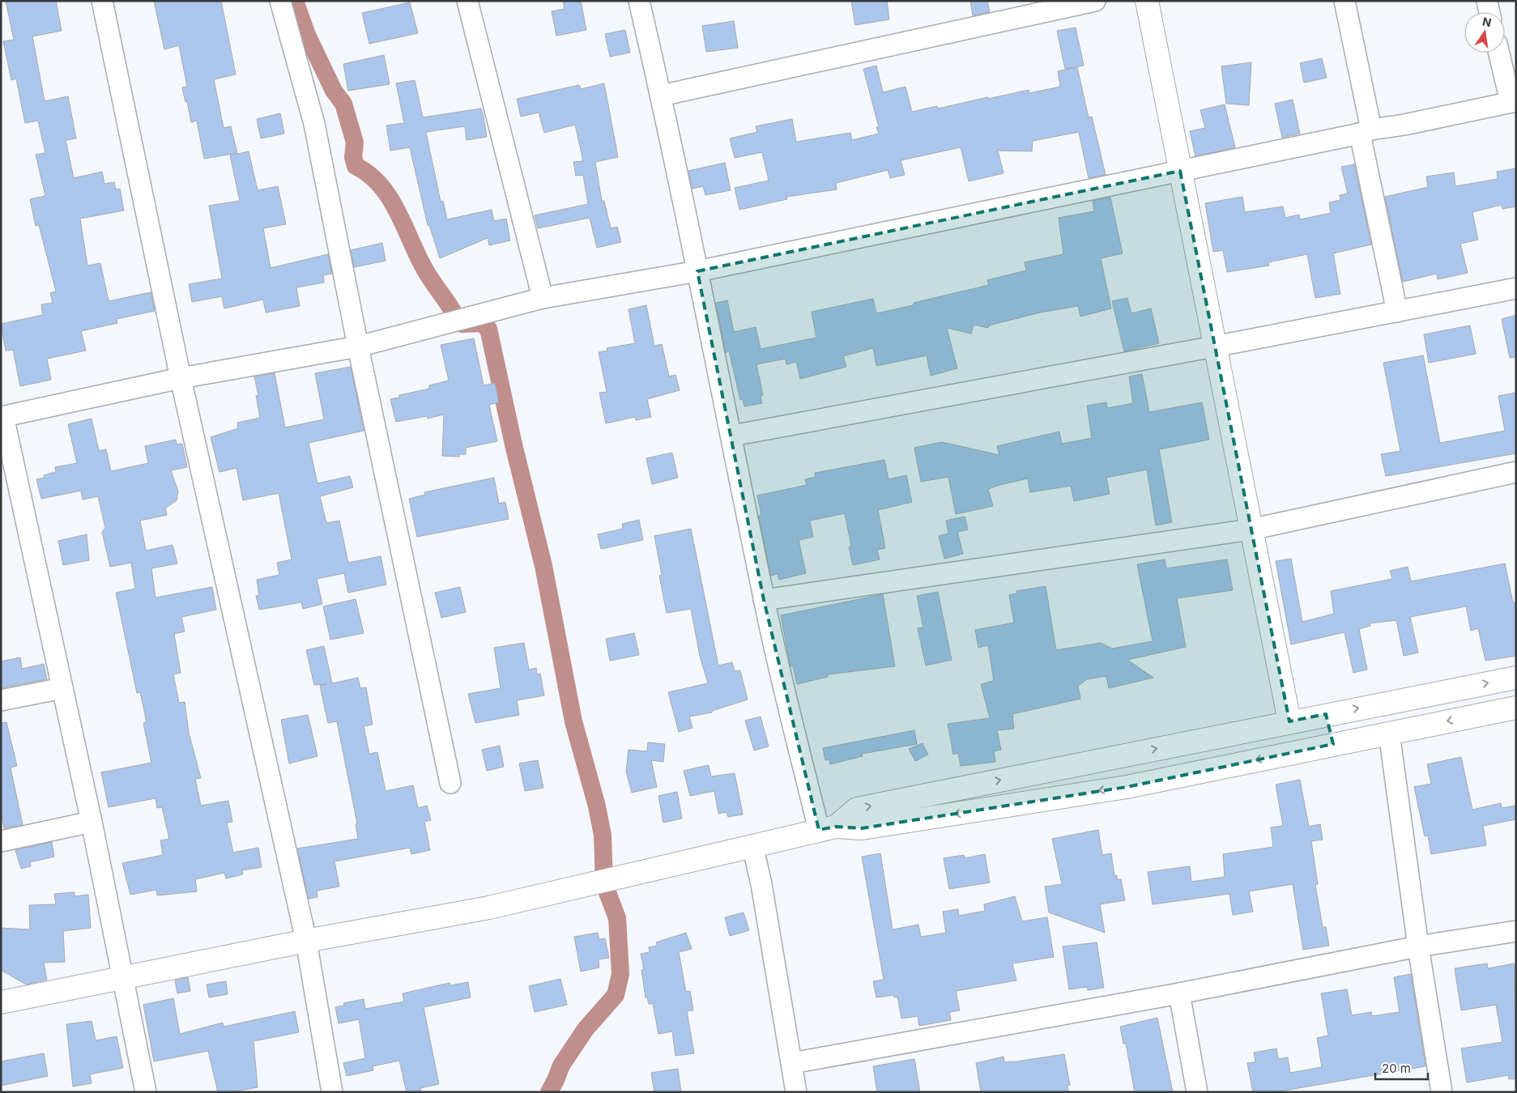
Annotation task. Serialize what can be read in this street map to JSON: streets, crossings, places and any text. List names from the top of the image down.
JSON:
{
  "scale_bar": "20 m",
  "north": "top"
}
